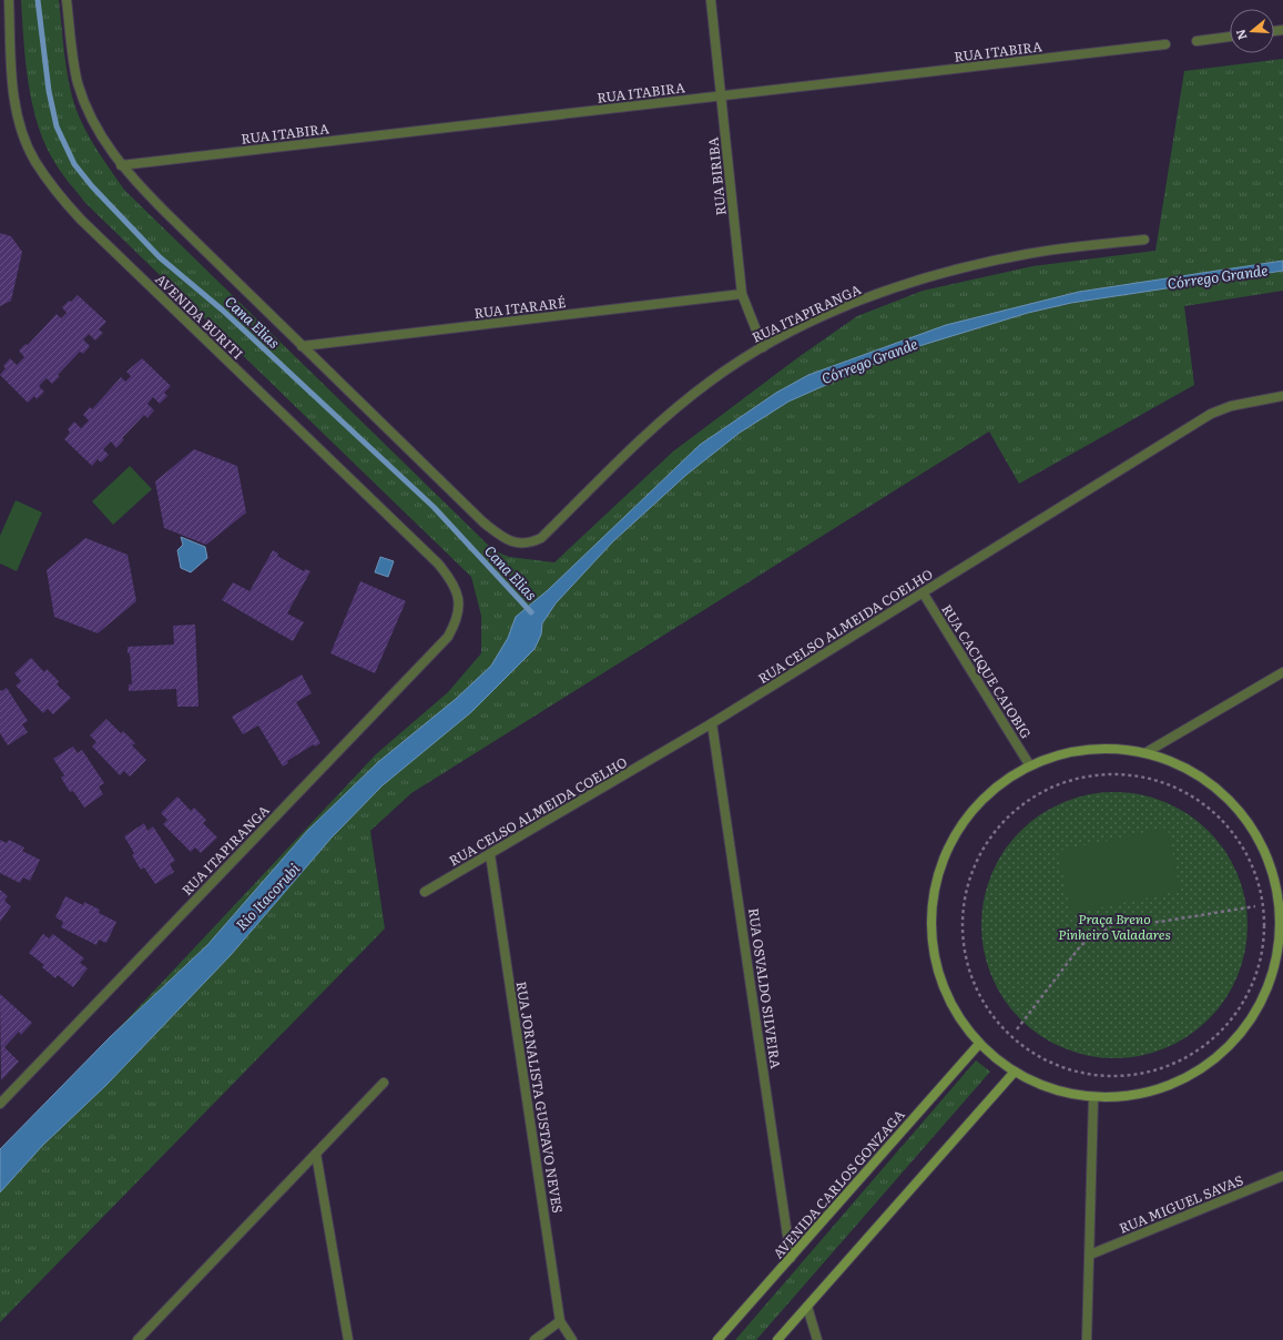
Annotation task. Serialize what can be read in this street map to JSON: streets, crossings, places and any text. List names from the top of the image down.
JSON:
{
  "streets": {
    "street": [
      "RUA ITABIRA",
      "RUA BIRIBA",
      "RUA ITARARÉ",
      "RUA ITAPIRANGA",
      "AVENIDA BURITI",
      "RUA CELSO ALMEIDA COELHO",
      "RUA CACIQUE CAIOBIG",
      "RUA OSVALDO SILVEIRA",
      "RUA JORNALISTA GUSTAVO NEVES",
      "AVENIDA CARLOS GONZAGA",
      "RUA MIGUEL SAVAS"
    ]
  },
  "crossings": [
    ["RUA ITABIRA", "RUA BIRIBA"],
    ["RUA BIRIBA", "RUA ITARARÉ"],
    ["RUA BIRIBA", "RUA ITAPIRANGA"],
    ["RUA ITARARÉ", "RUA ITAPIRANGA"],
    ["RUA ITAPIRANGA", "AVENIDA BURITI"],
    ["RUA CELSO ALMEIDA COELHO", "RUA CACIQUE CAIOBIG"],
    ["RUA CELSO ALMEIDA COELHO", "RUA OSVALDO SILVEIRA"],
    ["RUA CELSO ALMEIDA COELHO", "RUA JORNALISTA GUSTAVO NEVES"],
    ["RUA OSVALDO SILVEIRA", "AVENIDA CARLOS GONZAGA"]
  ],
  "water": ["Córrego Grande", "Cana Elias", "Rio Itacorubi"],
  "parks": ["Praça Breno Pinheiro Valadares"],
  "north": "left"
}
